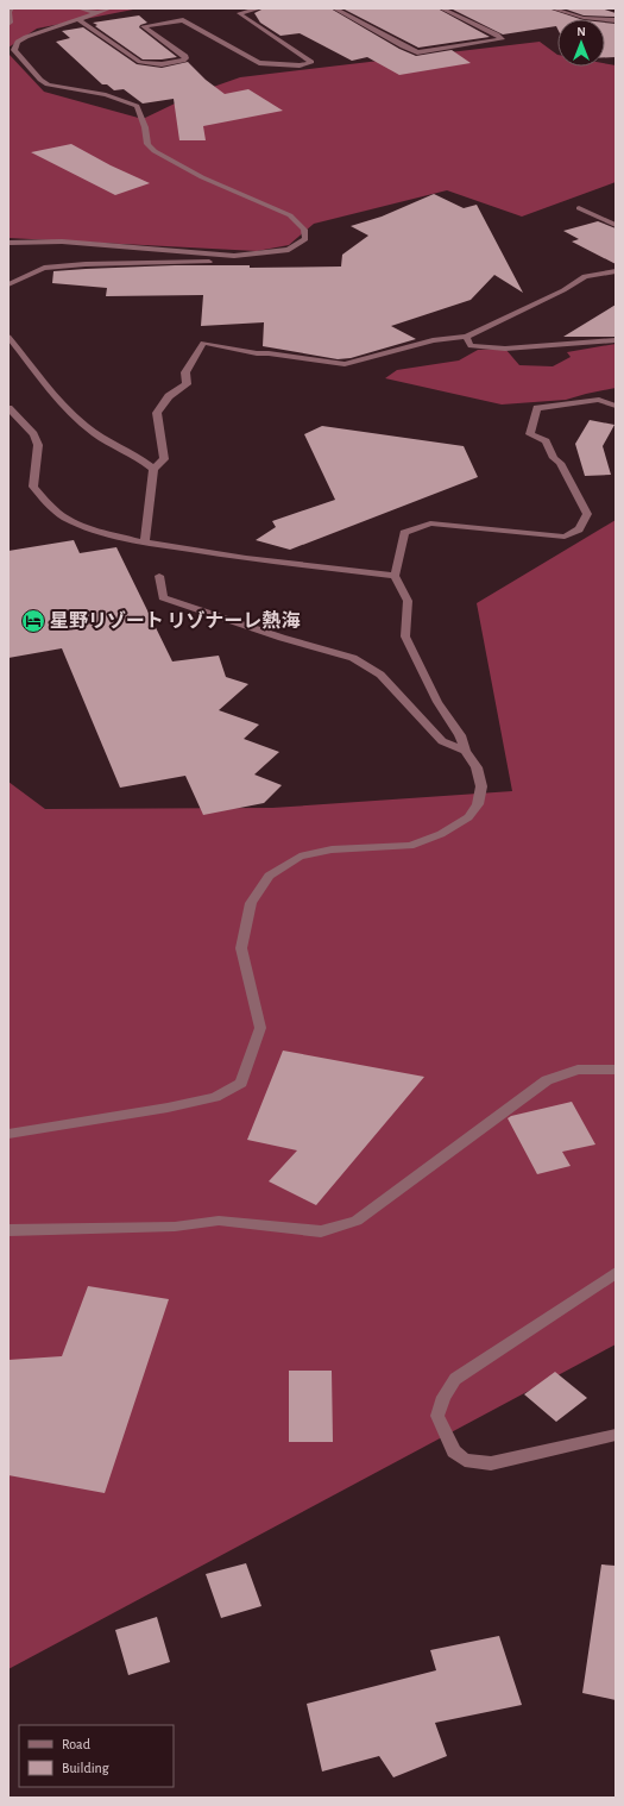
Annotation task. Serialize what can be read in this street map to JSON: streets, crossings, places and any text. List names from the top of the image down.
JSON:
{
  "places": {
    "hotel": ["星野リゾート リゾナーレ熱海"]
  },
  "legend": ["Road", "Building"],
  "north": "top"
}
